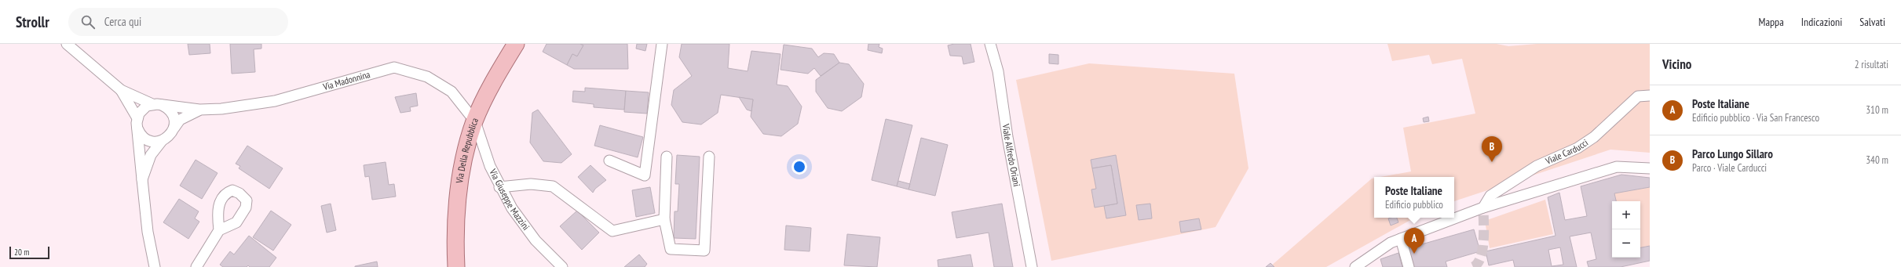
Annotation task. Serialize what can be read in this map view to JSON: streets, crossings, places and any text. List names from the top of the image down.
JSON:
{
  "streets": {
    "main road": ["Via Della Repubblica"],
    "street": [
      "Via Madonnina",
      "Viale Carducci",
      "Viale Alfredo Oriani",
      "Via Giuseppe Mazzini"
    ]
  },
  "crossings": [
    ["Via Madonnina", "Via Della Repubblica"],
    ["Via Madonnina", "Via Giuseppe Mazzini"],
    ["Via Della Repubblica", "Via Giuseppe Mazzini"]
  ],
  "scale_bar": "20 m",
  "page": {
    "header": "Strollr",
    "search": "Cerca qui",
    "nav": ["Mappa", "Indicazioni", "Salvati"],
    "heading": ["Vicino", "2 risultati"],
    "list": [
      {
        "mark": "A",
        "name": "Poste Italiane",
        "note": "Edificio pubblico · Via San Francesco",
        "value": "310 m"
      },
      {
        "mark": "B",
        "name": "Parco Lungo Sillaro",
        "note": "Parco · Viale Carducci",
        "value": "340 m"
      }
    ],
    "pins": ["B", "A"],
    "popup": ["Poste Italiane", "Edificio pubblico"],
    "map_buttons": ["+", "−"],
    "scale": "20 m"
  }
}
